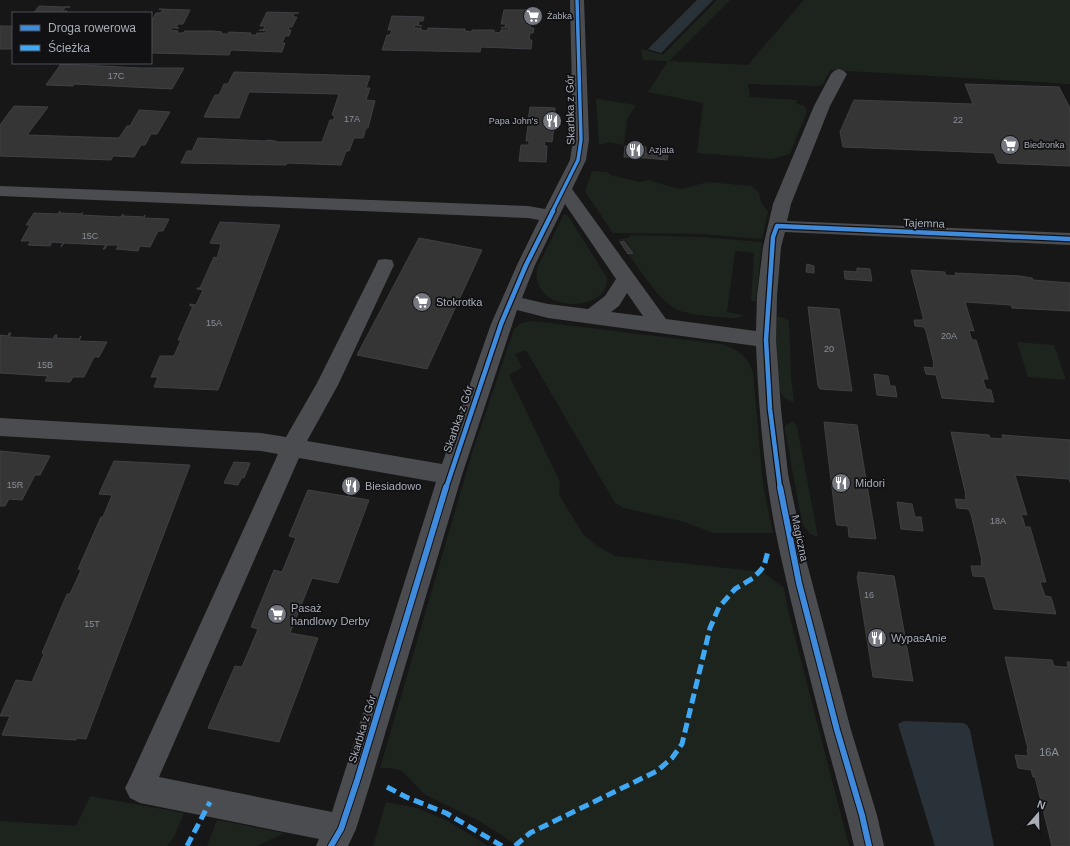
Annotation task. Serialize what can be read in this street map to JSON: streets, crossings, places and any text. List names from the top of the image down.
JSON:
{
  "streets": {
    "street": ["Skarbka z Gór", "Tajemna", "Magiczna"]
  },
  "crossings": [
    ["Tajemna", "Magiczna"]
  ],
  "places": {
    "supermarket": [
      "Żabka",
      "Biedronka",
      "Stokrotka",
      "Pasaż handlowy Derby"
    ],
    "restaurant": [
      "Papa John's",
      "Azjata",
      "Midori",
      "Biesiadowo",
      "WypasAnie"
    ]
  },
  "house_numbers": [
    "17C",
    "17A",
    "22",
    "15C",
    "15A",
    "20A",
    "20",
    "15B",
    "15R",
    "18A",
    "16",
    "15T",
    "16A"
  ],
  "legend": ["Droga rowerowa", "Ścieżka"],
  "north": "top"
}
